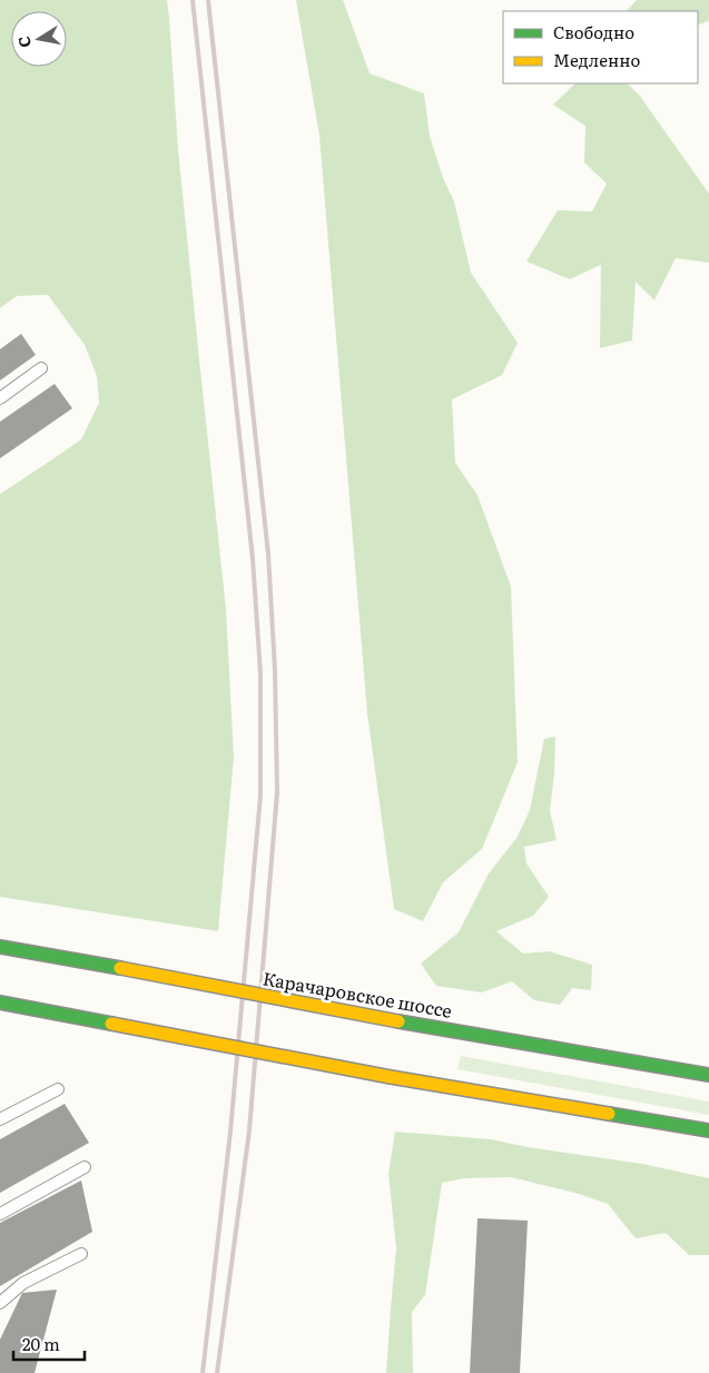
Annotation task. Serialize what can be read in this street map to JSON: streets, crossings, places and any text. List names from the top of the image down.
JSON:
{
  "streets": {
    "street": ["Карачаровское шоссе"]
  },
  "legend": ["Свободно", "Медленно"],
  "scale_bar": "20 m",
  "north": "left"
}
